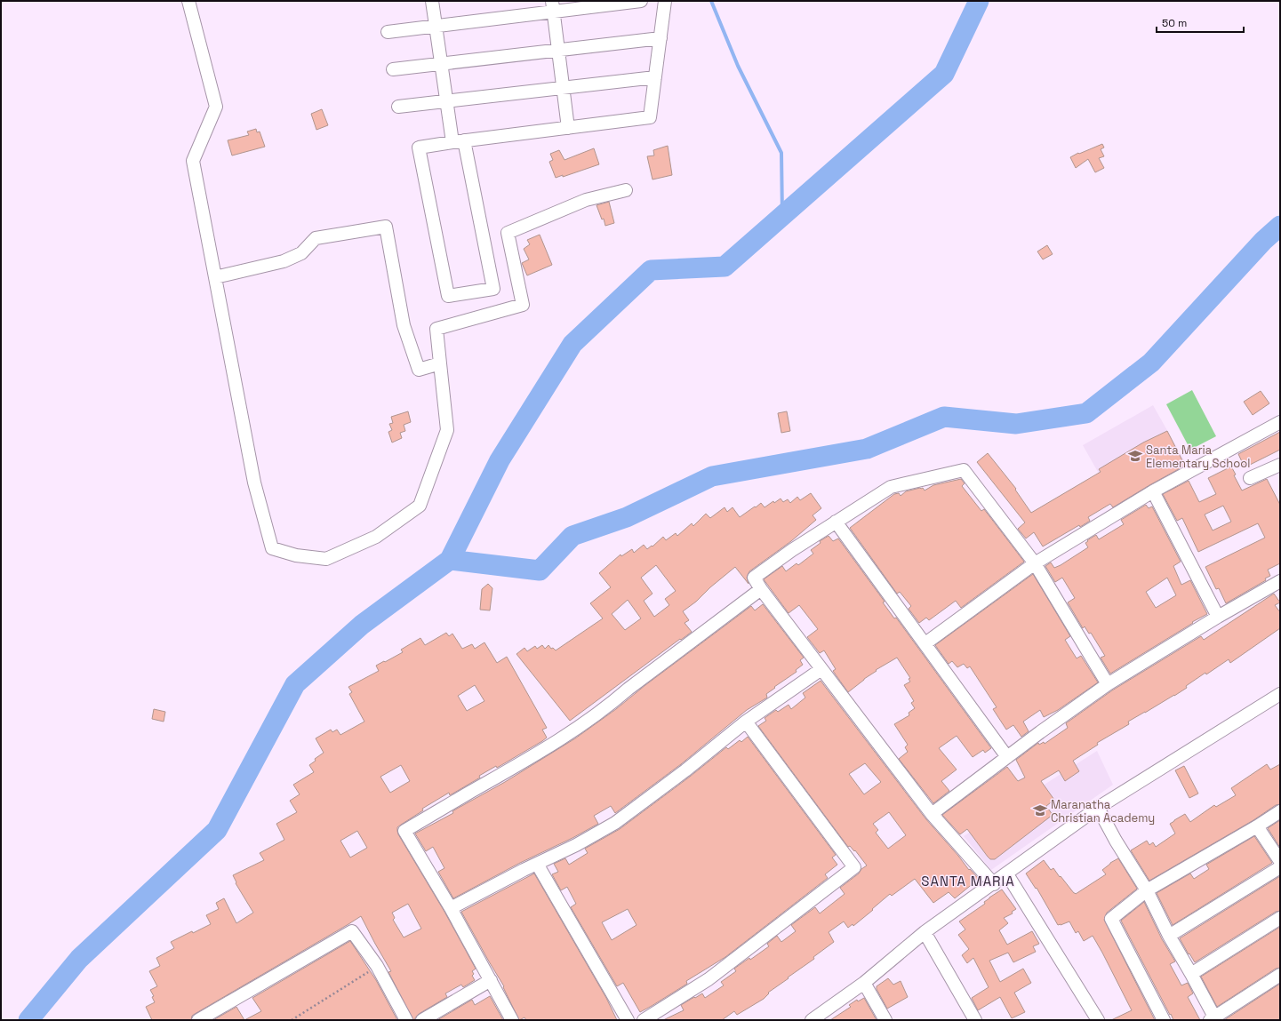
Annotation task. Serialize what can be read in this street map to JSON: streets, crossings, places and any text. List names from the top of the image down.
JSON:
{
  "districts": ["SANTA MARIA"],
  "places": {
    "school or university": ["Santa Maria Elementary School", "Maranatha Christian Academy"]
  },
  "scale_bar": "50 m"
}
